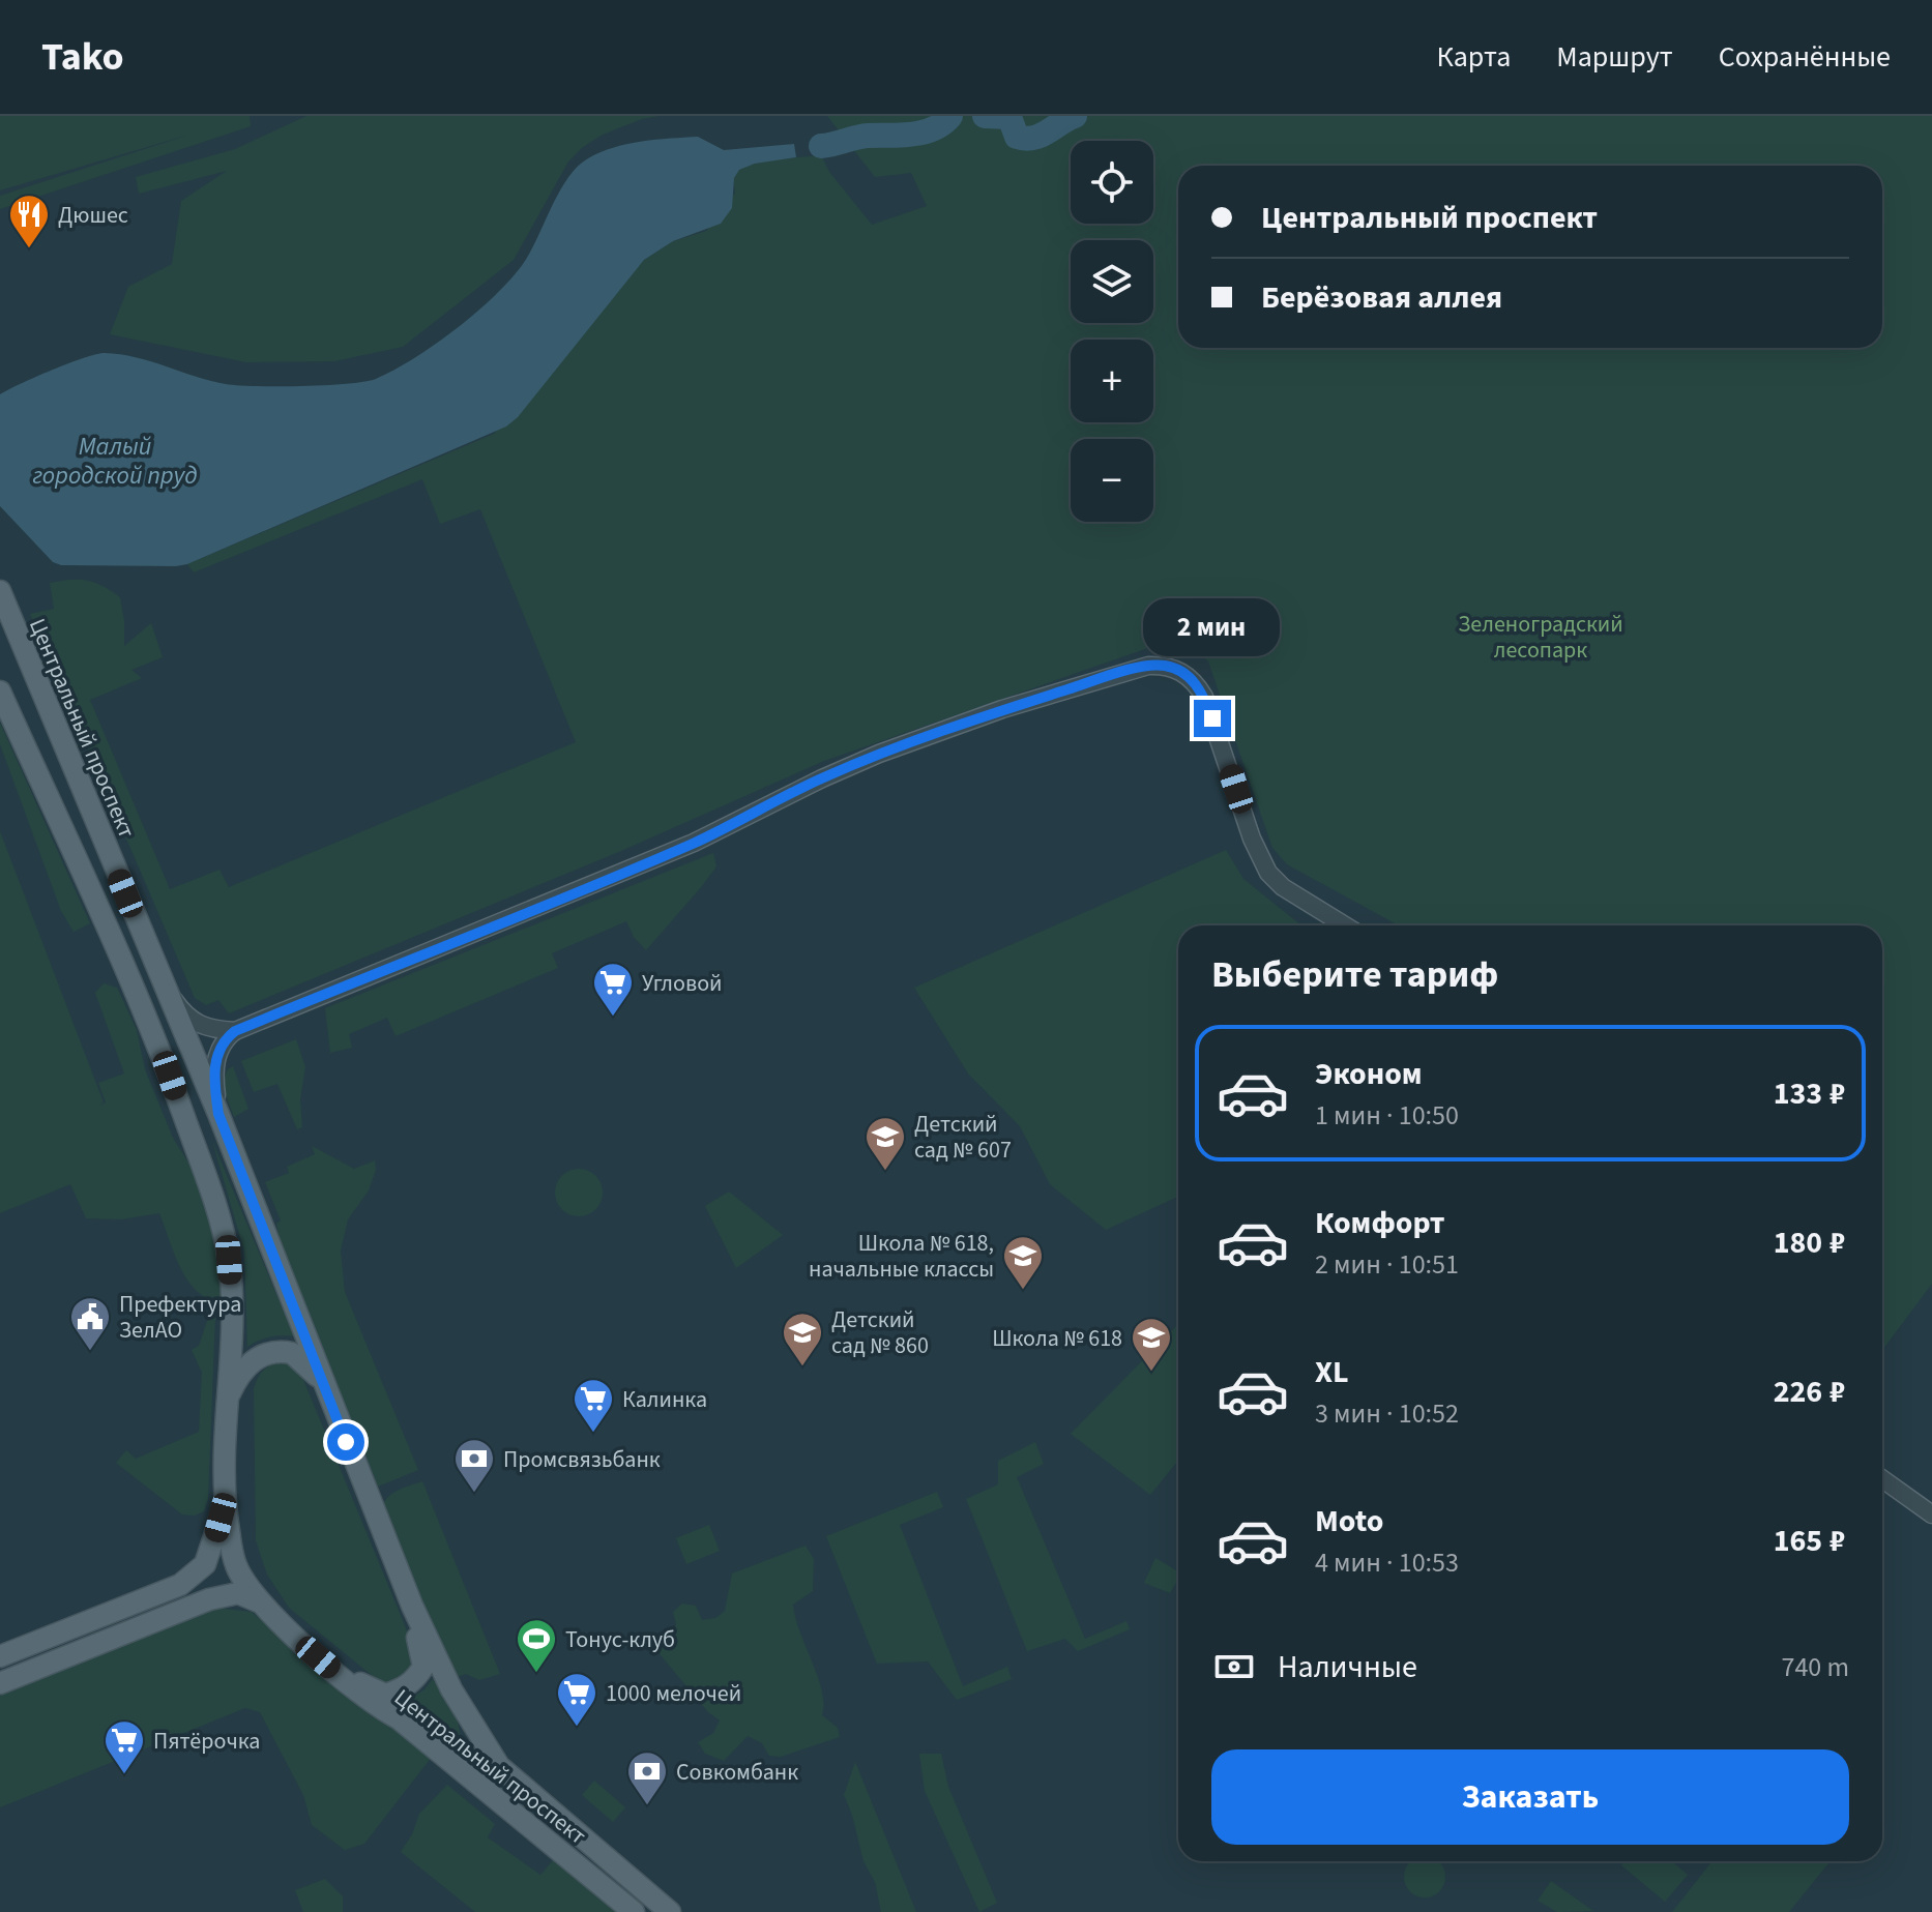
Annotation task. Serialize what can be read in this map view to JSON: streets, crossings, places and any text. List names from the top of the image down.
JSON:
{
  "streets": {
    "main road": ["Центральный проспект"]
  },
  "water": ["Малый городской пруд"],
  "parks": ["Зеленоградский лесопарк"],
  "places": {
    "restaurant": ["Дюшес"],
    "supermarket": [
      "Угловой",
      "Калинка",
      "1000 мелочей",
      "Пятёрочка"
    ],
    "school or university": [
      "Детский сад № 607",
      "Школа № 618, начальные классы",
      "Детский сад № 860",
      "Школа № 618"
    ],
    "public building": ["Префектура ЗелАО"],
    "bank": ["Промсвязьбанк", "Совкомбанк"],
    "sports": ["Тонус-клуб"]
  },
  "page": {
    "header": "Tako",
    "nav": ["Карта", "Маршрут", "Сохранённые"],
    "map_buttons": ["+", "−"],
    "banner": ["Центральный проспект", "Берёзовая аллея"],
    "bubble": "2 мин",
    "heading": "Выберите тариф",
    "list": [
      {
        "name": "Эконом",
        "note": "1 мин · 10:50",
        "value": "133 ₽"
      },
      {
        "name": "Комфорт",
        "note": "2 мин · 10:51",
        "value": "180 ₽"
      },
      {
        "name": "XL",
        "note": "3 мин · 10:52",
        "value": "226 ₽"
      },
      {
        "name": "Moto",
        "note": "4 мин · 10:53",
        "value": "165 ₽"
      }
    ],
    "pay": ["Наличные", "740 m"],
    "buttons": "Заказать"
  }
}
